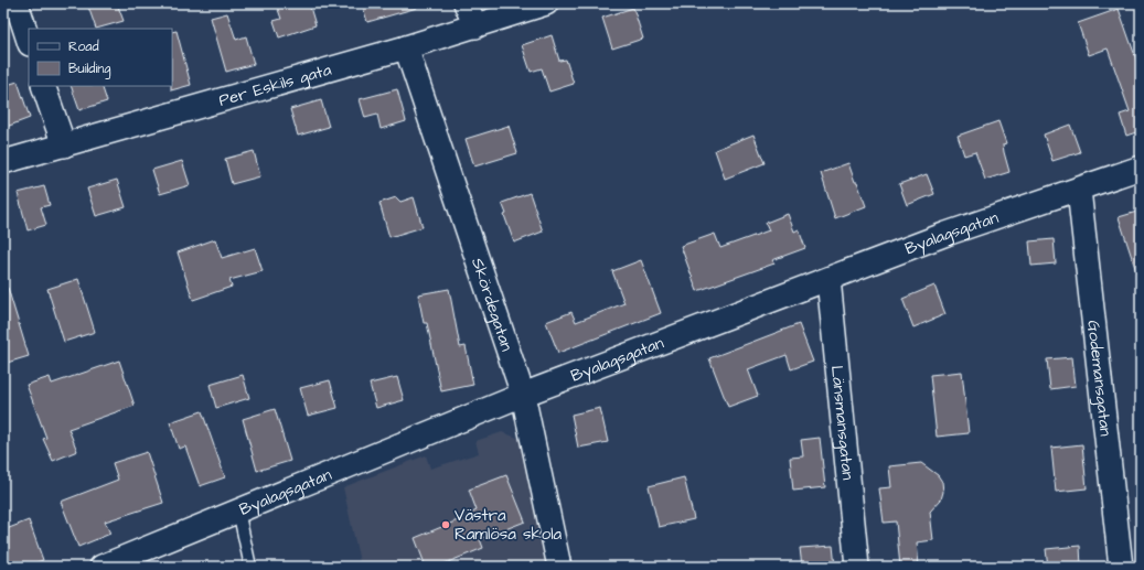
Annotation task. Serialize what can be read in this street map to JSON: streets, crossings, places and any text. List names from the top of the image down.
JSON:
{
  "streets": {
    "street": [
      "Per Eskils gata",
      "Byalagsgatan",
      "Skördegatan",
      "Godemansgatan",
      "Länsmansgatan"
    ]
  },
  "crossings": [
    ["Per Eskils gata", "Skördegatan"],
    ["Byalagsgatan", "Skördegatan"],
    ["Byalagsgatan", "Godemansgatan"],
    ["Byalagsgatan", "Länsmansgatan"]
  ],
  "places": ["Västra Ramlösa skola"],
  "legend": ["Road", "Building"]
}
